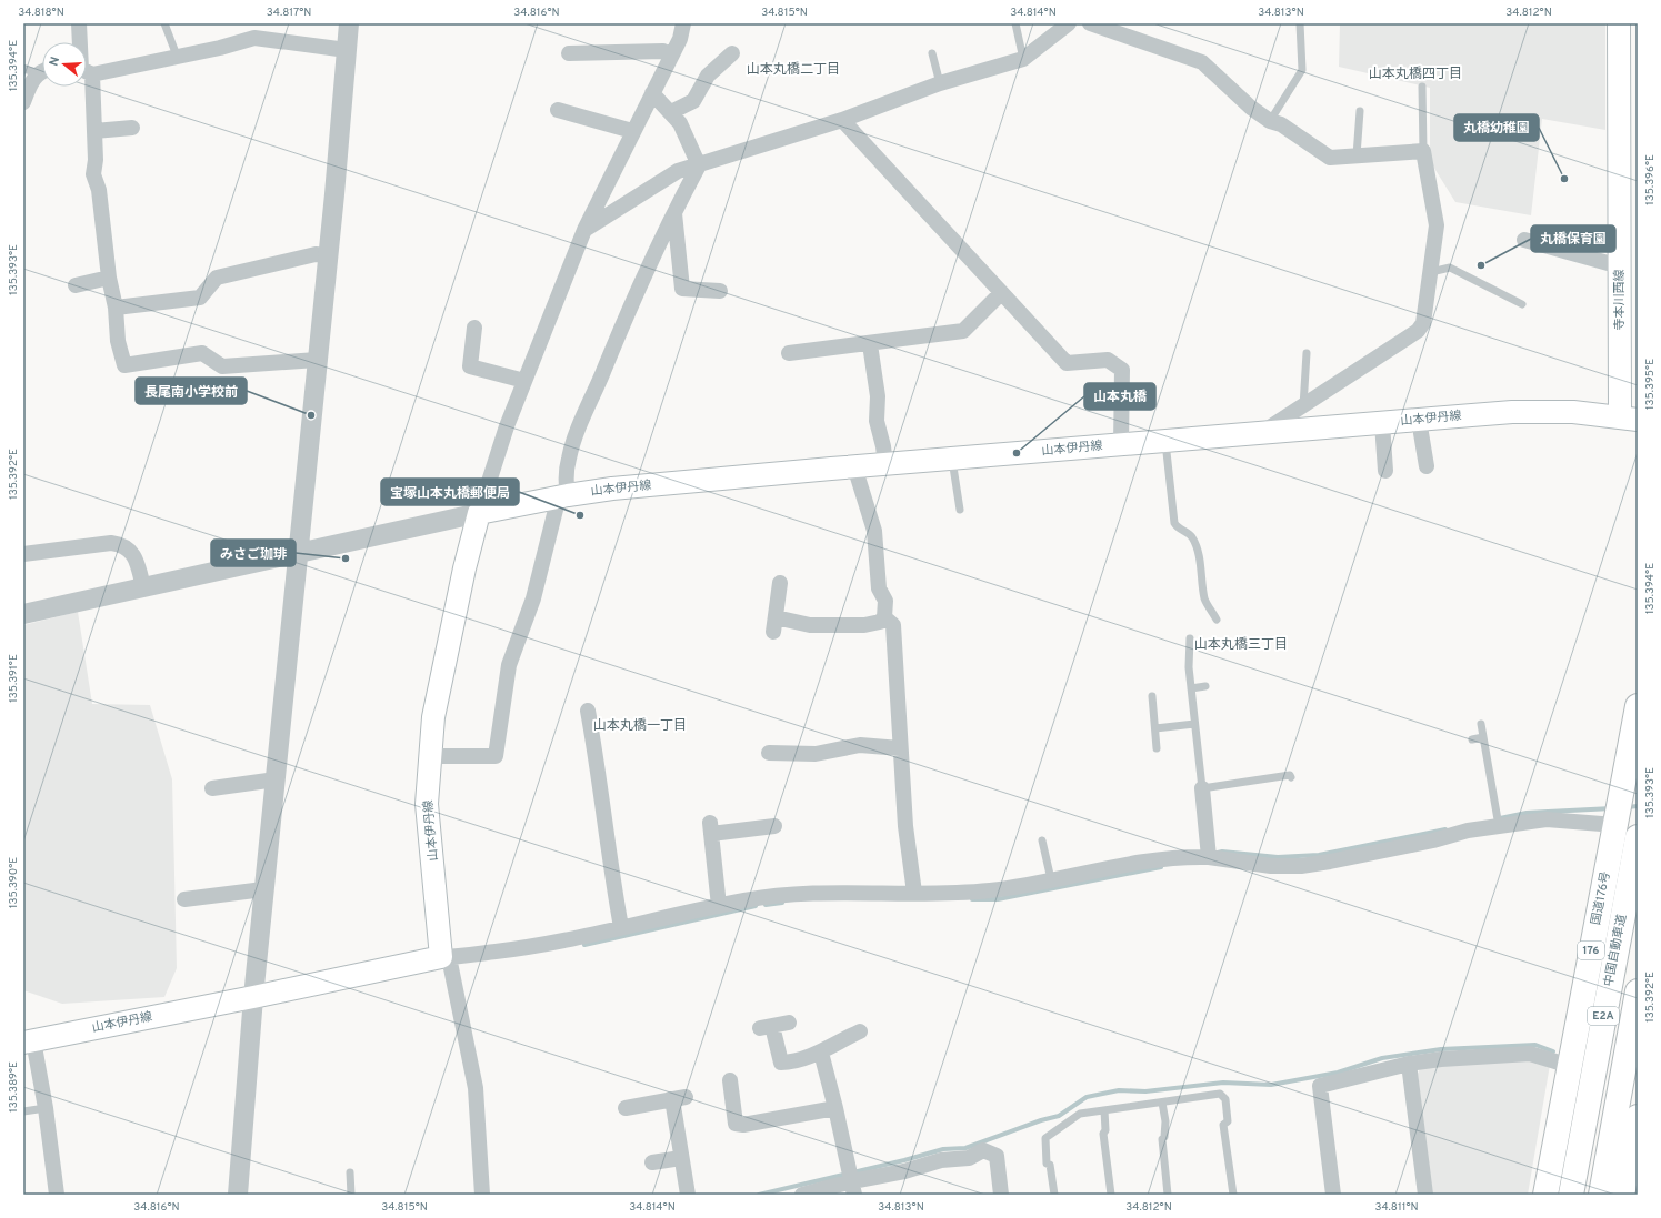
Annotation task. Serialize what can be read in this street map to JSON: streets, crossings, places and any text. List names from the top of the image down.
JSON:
{
  "streets": {
    "highway": [
      "国道176号",
      "176",
      "中国自動車道",
      "E2A"
    ],
    "main road": ["寺本川西線", "山本伊丹線"]
  },
  "crossings": [
    ["寺本川西線", "山本伊丹線"]
  ],
  "districts": [
    "山本丸橋二丁目",
    "山本丸橋四丁目",
    "山本丸橋三丁目",
    "山本丸橋一丁目"
  ],
  "places": [
    "丸橋幼稚園",
    "丸橋保育園",
    "長尾南小学校前",
    "山本丸橋",
    "宝塚山本丸橋郵便局",
    "みさご珈琲"
  ],
  "north": "left",
  "coordinates": [
    "34.818°N",
    "34.817°N",
    "34.816°N",
    "34.815°N",
    "34.814°N",
    "34.813°N",
    "34.812°N",
    "135.394°E",
    "135.396°E",
    "135.393°E",
    "135.395°E",
    "135.392°E",
    "135.391°E",
    "135.390°E",
    "135.389°E",
    "34.811°N"
  ]
}
